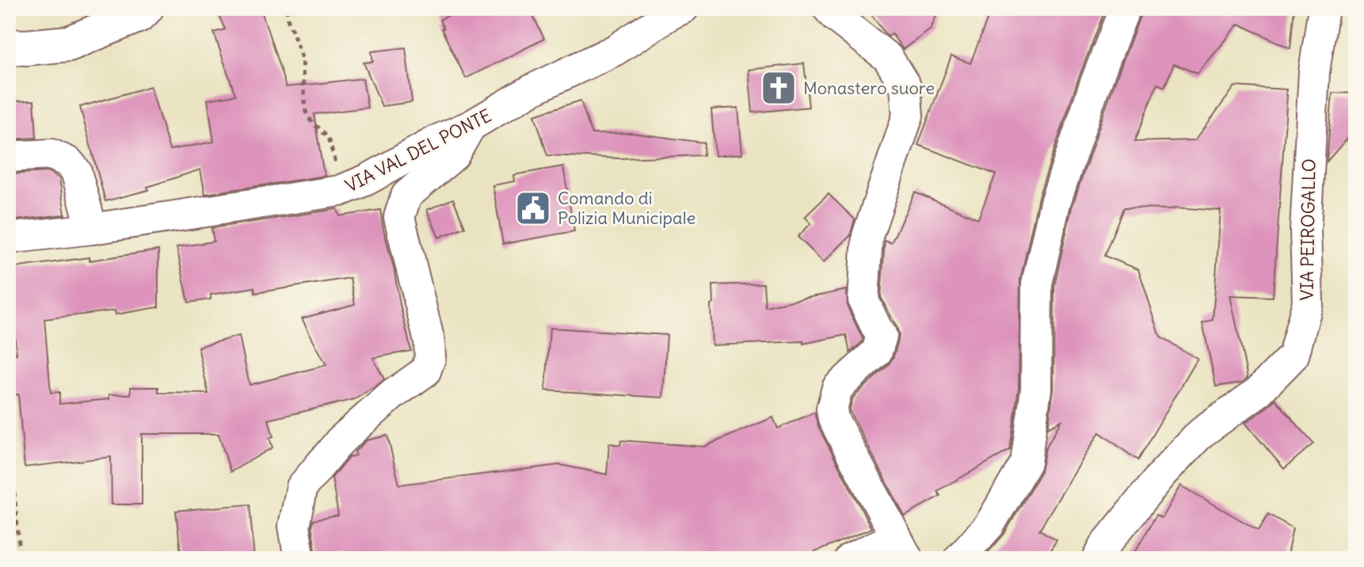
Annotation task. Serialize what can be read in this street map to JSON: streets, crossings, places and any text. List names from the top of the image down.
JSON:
{
  "streets": {
    "street": ["VIA VAL DEL PONTE", "VIA PEIROGALLO"]
  },
  "places": {
    "church": ["Monastero suore"],
    "public building": ["Comando di Polizia Municipale"]
  }
}
